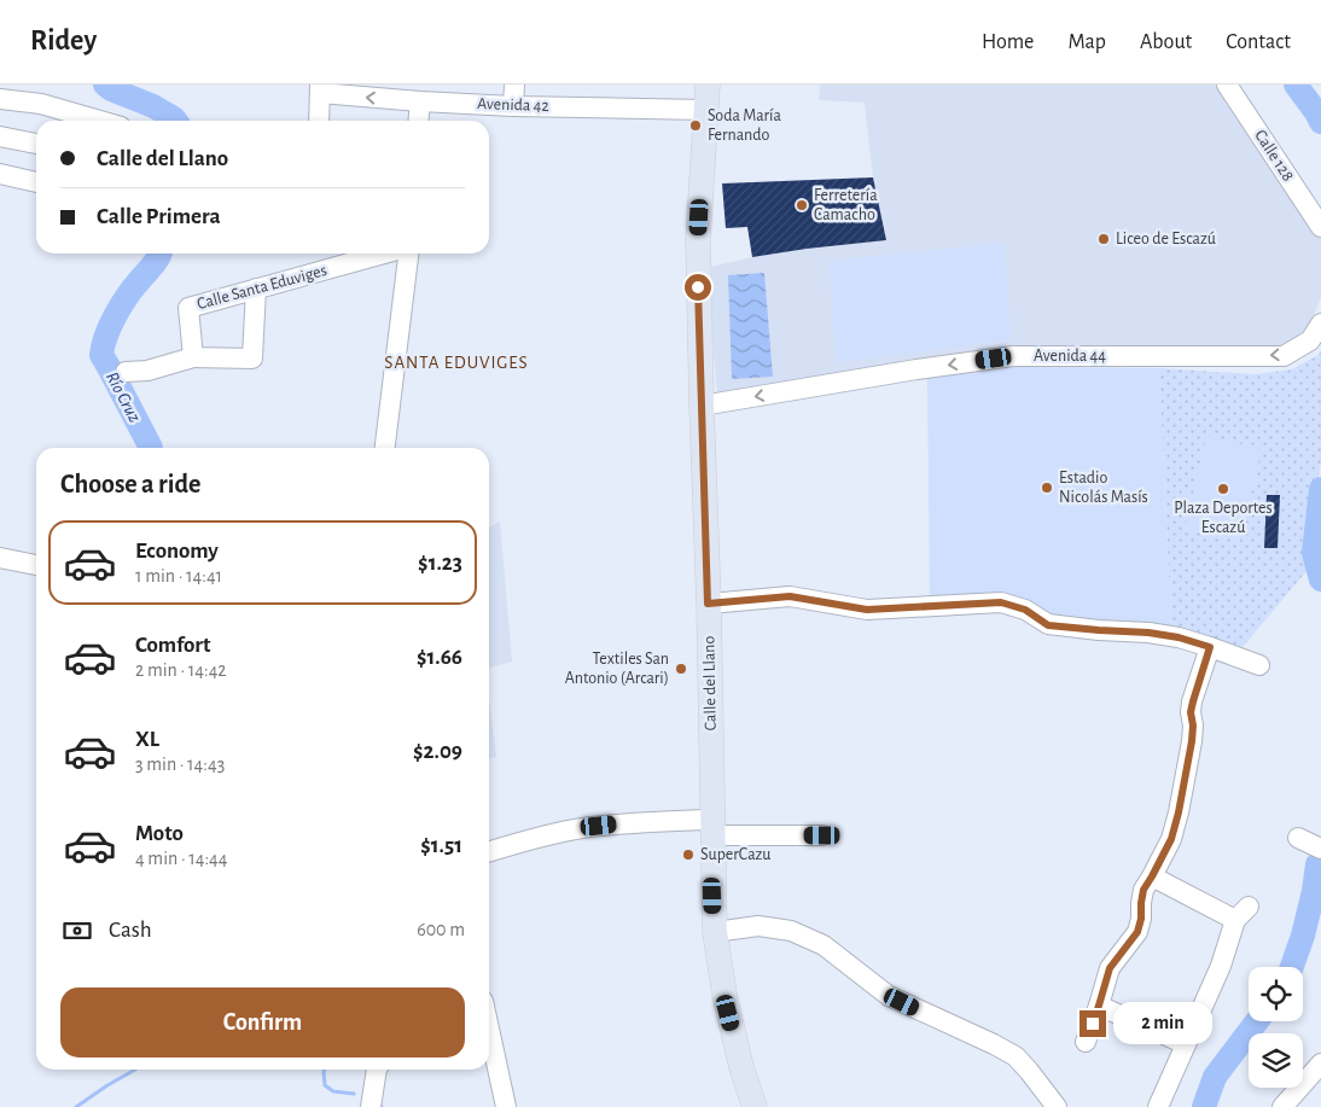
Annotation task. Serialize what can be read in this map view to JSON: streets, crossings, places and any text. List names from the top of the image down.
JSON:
{
  "streets": {
    "main road": ["Calle del Llano"],
    "street": [
      "Avenida 42",
      "Calle 128",
      "Calle Santa Eduviges",
      "Avenida 44"
    ]
  },
  "crossings": [
    ["Avenida 42", "Calle del Llano"],
    ["Avenida 44", "Calle del Llano"]
  ],
  "one_way": ["Avenida 44"],
  "districts": ["SANTA EDUVIGES"],
  "water": ["Río Cruz"],
  "places": [
    "Soda María Fernando",
    "Ferretería Camacho",
    "Liceo de Escazú",
    "Estadio Nicolás Masís",
    "Plaza Deportes Escazú",
    "Textiles San Antonio (Arcari)",
    "SuperCazu"
  ],
  "page": {
    "header": "Ridey",
    "nav": [
      "Home",
      "Map",
      "About",
      "Contact"
    ],
    "banner": ["Calle del Llano", "Calle Primera"],
    "heading": "Choose a ride",
    "list": [
      {
        "name": "Economy",
        "note": "1 min · 14:41",
        "value": "$1.23"
      },
      {
        "name": "Comfort",
        "note": "2 min · 14:42",
        "value": "$1.66"
      },
      {
        "name": "XL",
        "note": "3 min · 14:43",
        "value": "$2.09"
      },
      {
        "name": "Moto",
        "note": "4 min · 14:44",
        "value": "$1.51"
      }
    ],
    "pay": ["Cash", "600 m"],
    "buttons": "Confirm",
    "bubble": "2 min"
  }
}
